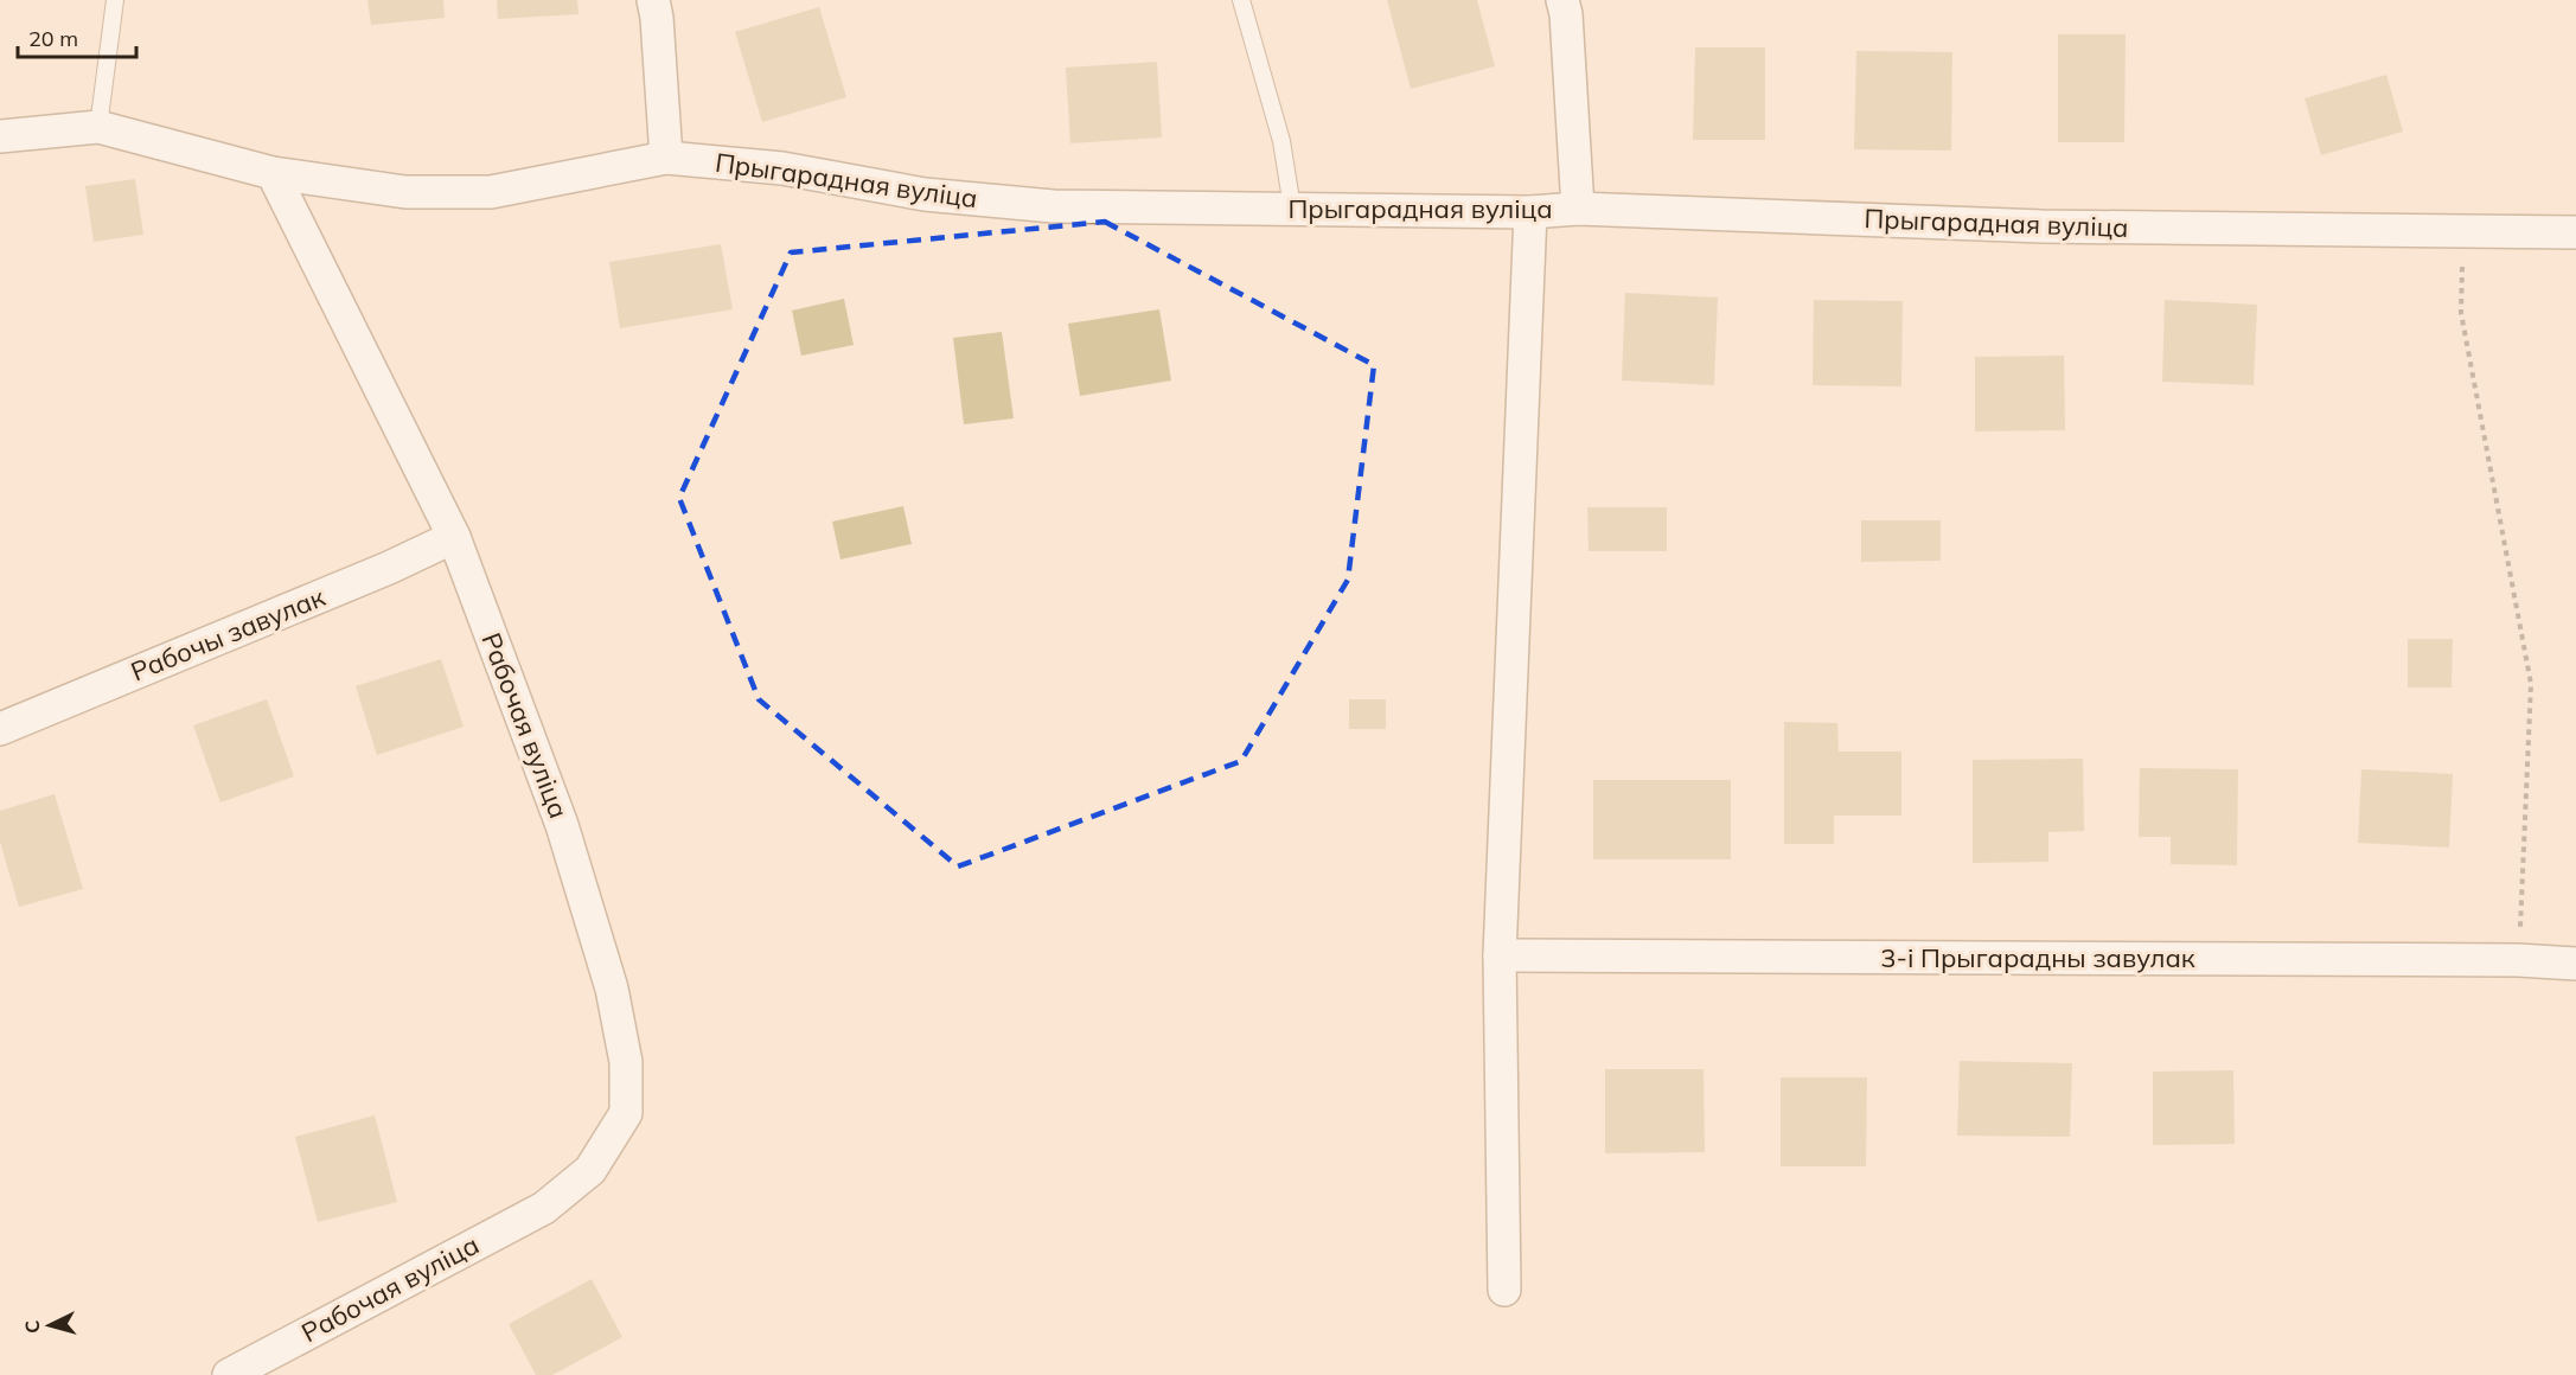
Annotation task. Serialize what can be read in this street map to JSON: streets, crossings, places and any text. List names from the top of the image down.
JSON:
{
  "streets": {
    "street": [
      "Прыгарадная вуліца",
      "Рабочы завулак",
      "Рабочая вуліца",
      "3-і Прыгарадны завулак"
    ]
  },
  "crossings": [
    ["Прыгарадная вуліца", "Рабочая вуліца"],
    ["Рабочы завулак", "Рабочая вуліца"]
  ],
  "scale_bar": "20 m",
  "north": "left"
}
